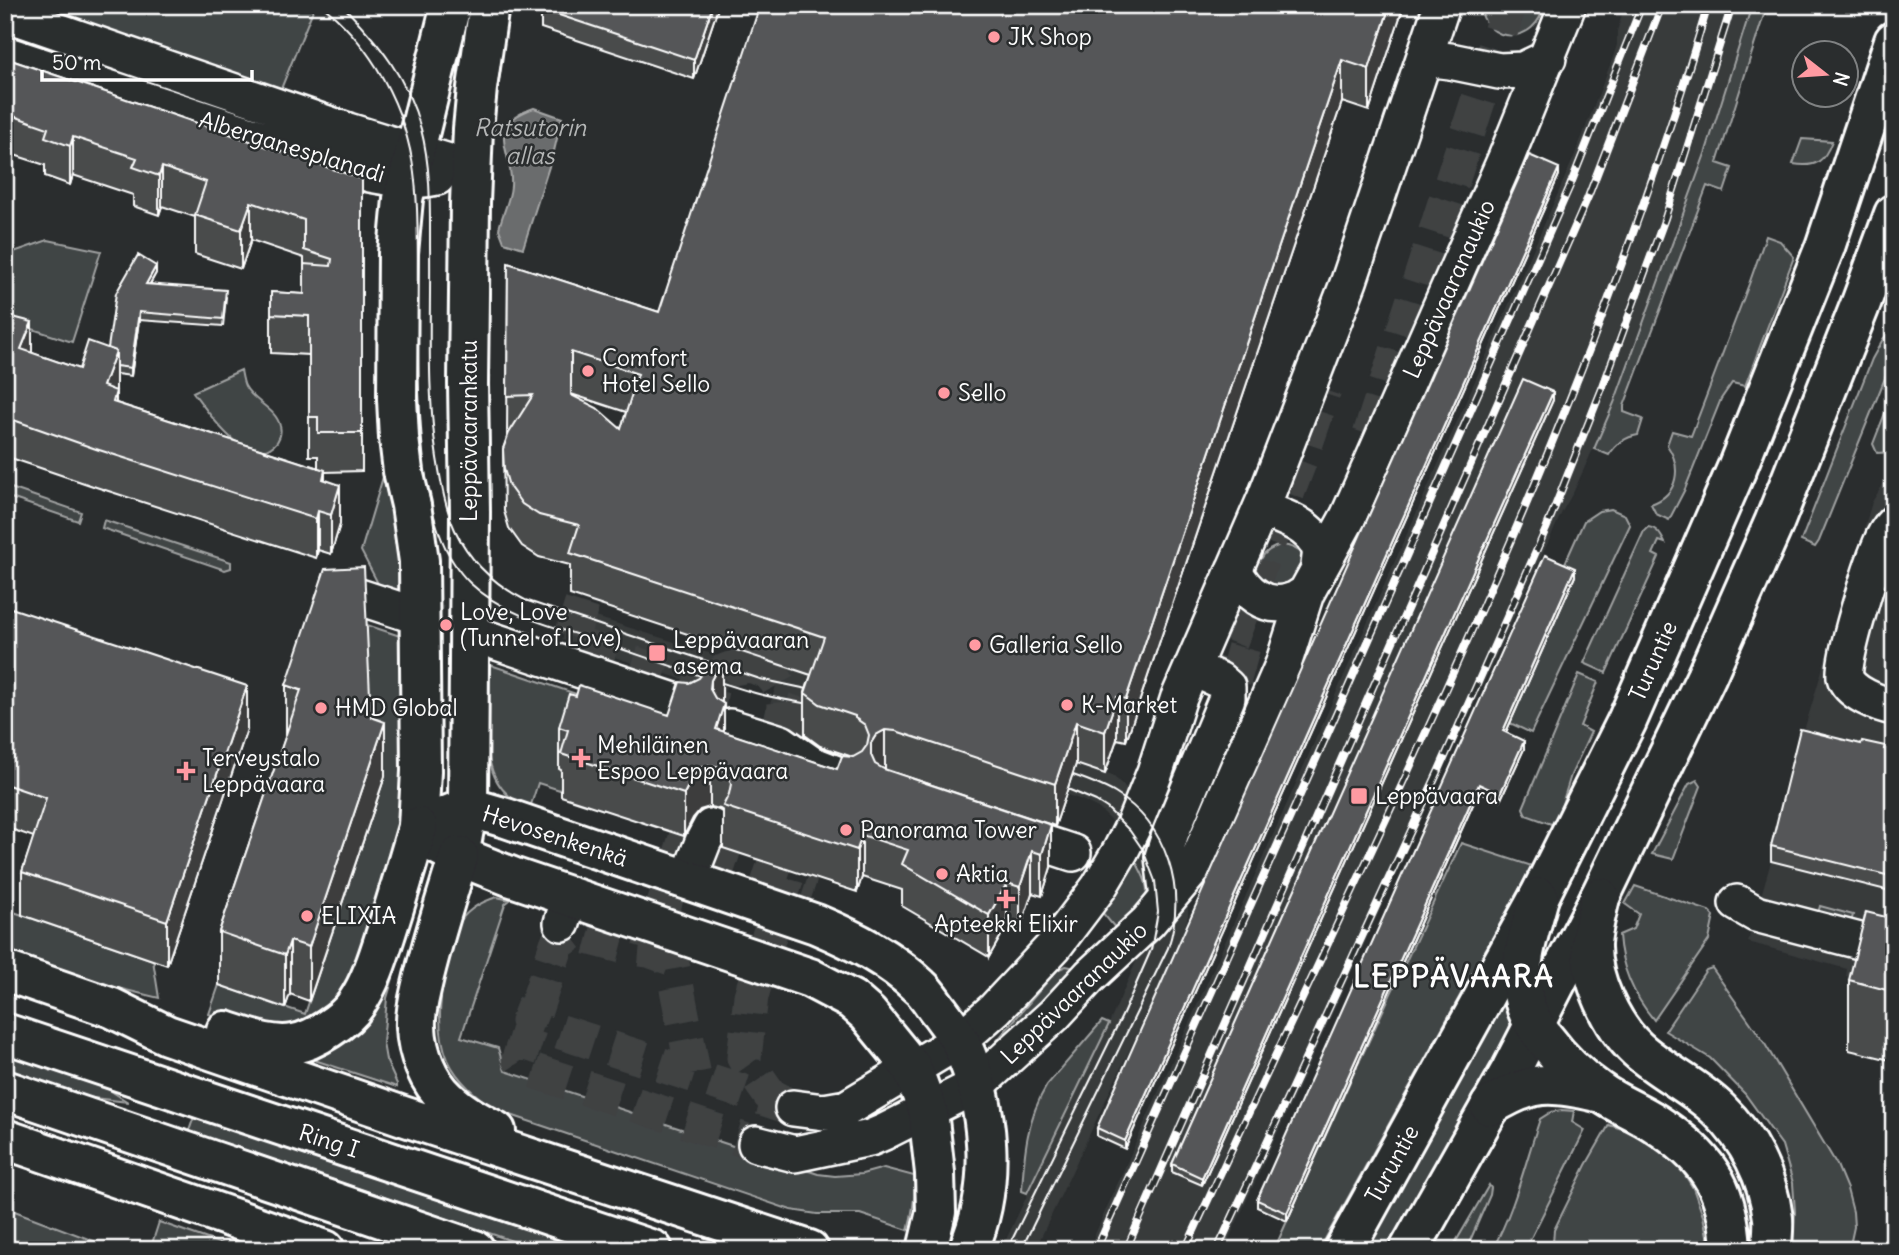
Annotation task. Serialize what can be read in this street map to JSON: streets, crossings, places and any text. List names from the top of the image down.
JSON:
{
  "streets": {
    "main road": [
      "Leppävaarankatu",
      "Turuntie",
      "Hevosenkenkä",
      "Ring I"
    ],
    "street": ["Alberganesplanadi", "Leppävaaranaukio"]
  },
  "crossings": [
    ["Alberganesplanadi", "Leppävaarankatu"],
    ["Leppävaaranaukio", "Hevosenkenkä"],
    ["Leppävaarankatu", "Hevosenkenkä"]
  ],
  "districts": ["LEPPÄVAARA"],
  "water": ["Ratsutorin allas"],
  "places": {
    "other": [
      "JK Shop",
      "Comfort Hotel Sello",
      "Sello",
      "Love, Love (Tunnel of Love)",
      "Galleria Sello",
      "K-Market",
      "HMD Global",
      "Panorama Tower",
      "Aktia",
      "ELIXIA"
    ],
    "transit": ["Leppävaaran asema", "Leppävaara"],
    "health": ["Mehiläinen Espoo Leppävaara", "Terveystalo Leppävaara", "Apteekki Elixir"]
  },
  "scale_bar": "50 m",
  "north": "right"
}
